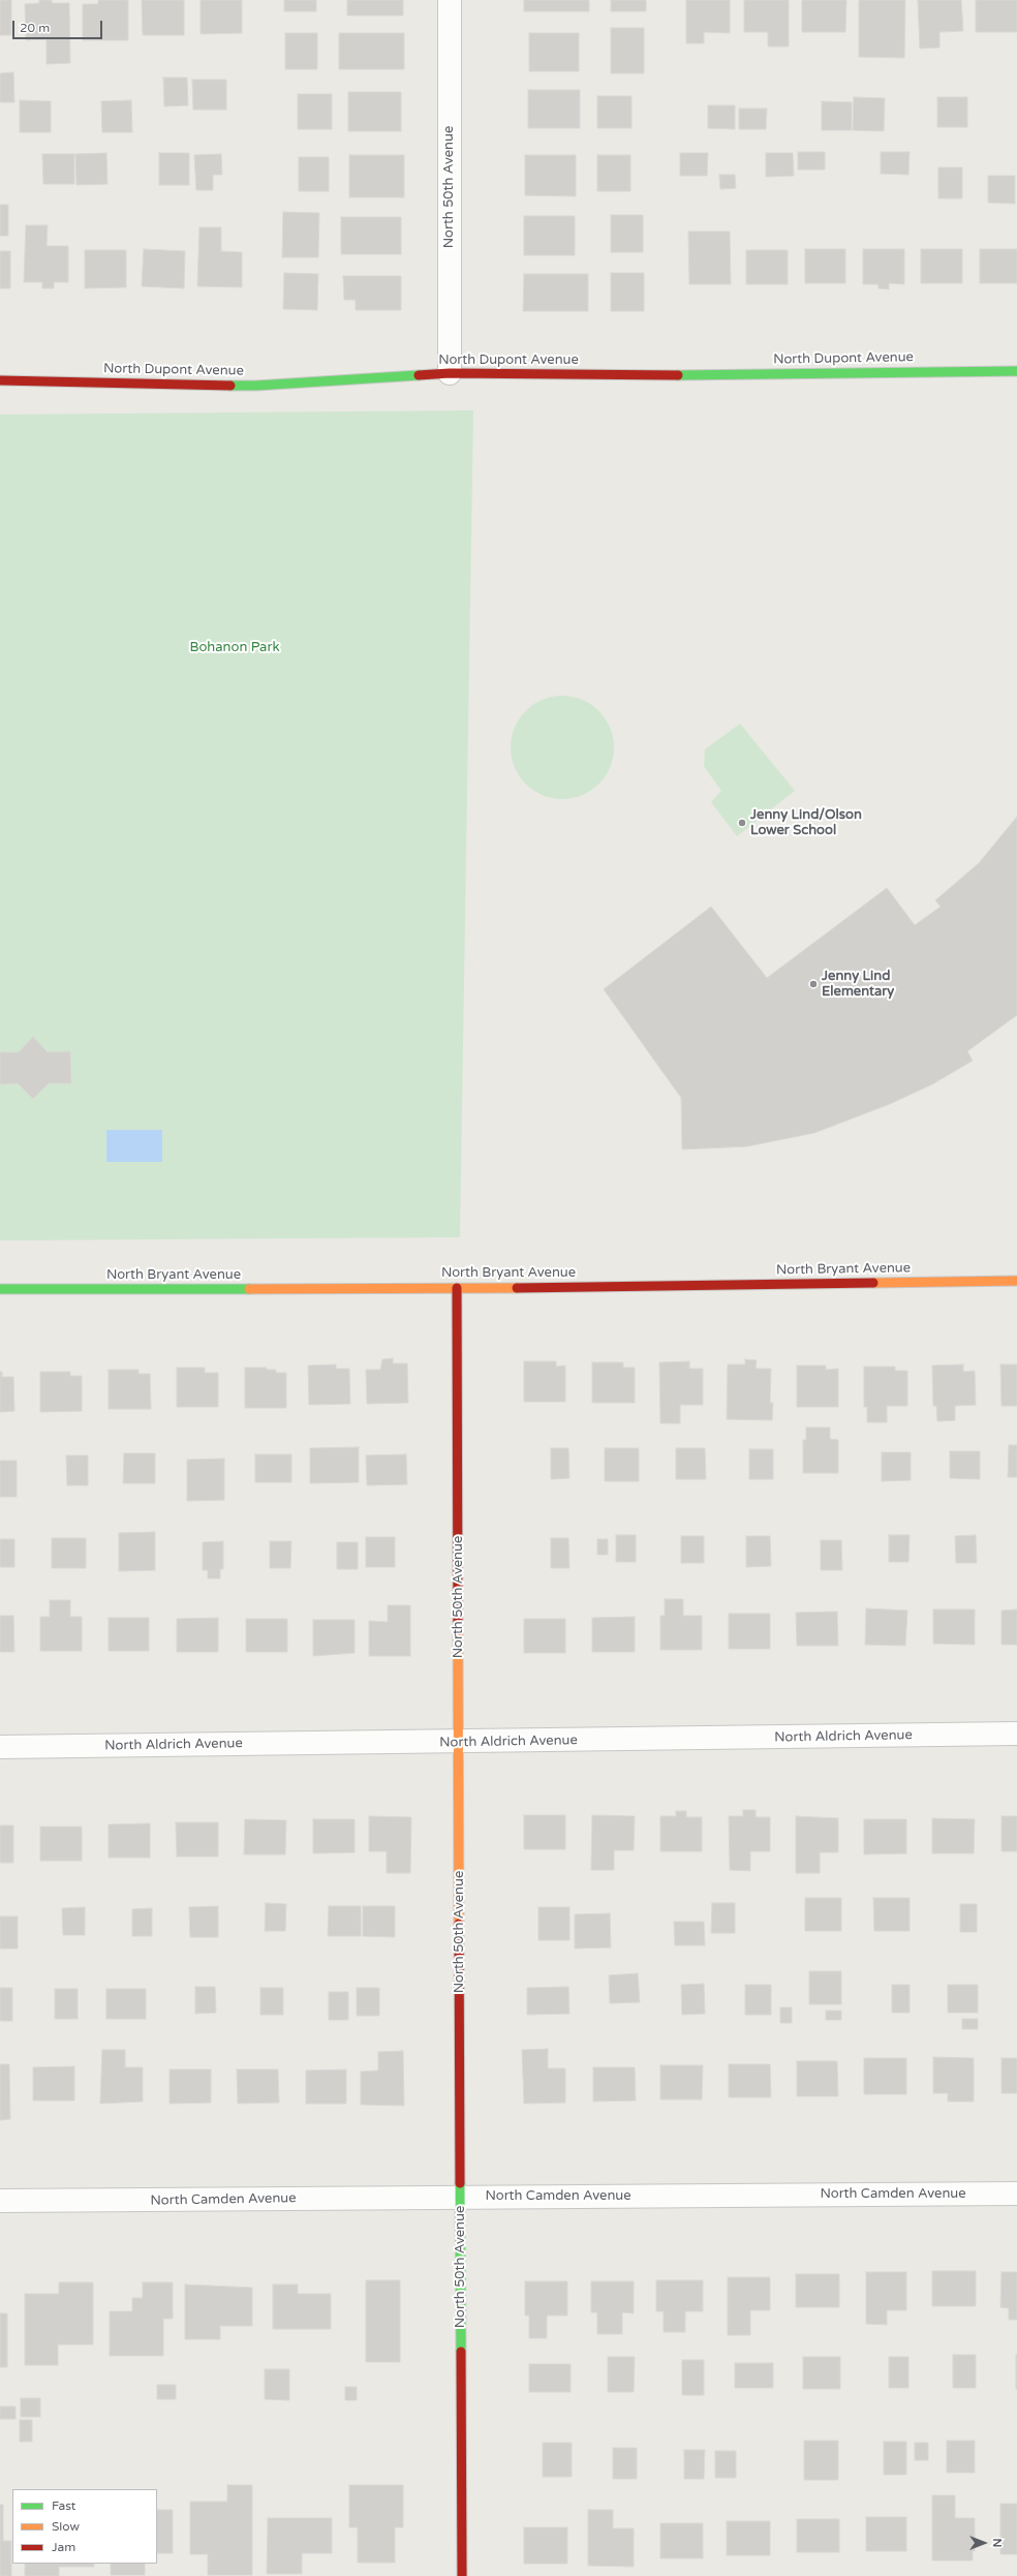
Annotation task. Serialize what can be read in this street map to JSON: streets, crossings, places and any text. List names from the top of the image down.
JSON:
{
  "streets": {
    "street": [
      "North 50th Avenue",
      "North Dupont Avenue",
      "North Bryant Avenue",
      "North Aldrich Avenue",
      "North Camden Avenue"
    ]
  },
  "crossings": [
    ["North 50th Avenue", "North Dupont Avenue"],
    ["North 50th Avenue", "North Bryant Avenue"],
    ["North 50th Avenue", "North Aldrich Avenue"],
    ["North 50th Avenue", "North Camden Avenue"]
  ],
  "parks": ["Bohanon Park"],
  "places": ["Jenny Lind/Olson Lower School", "Jenny Lind Elementary"],
  "legend": ["Fast", "Slow", "Jam"],
  "scale_bar": "20 m",
  "north": "right"
}
